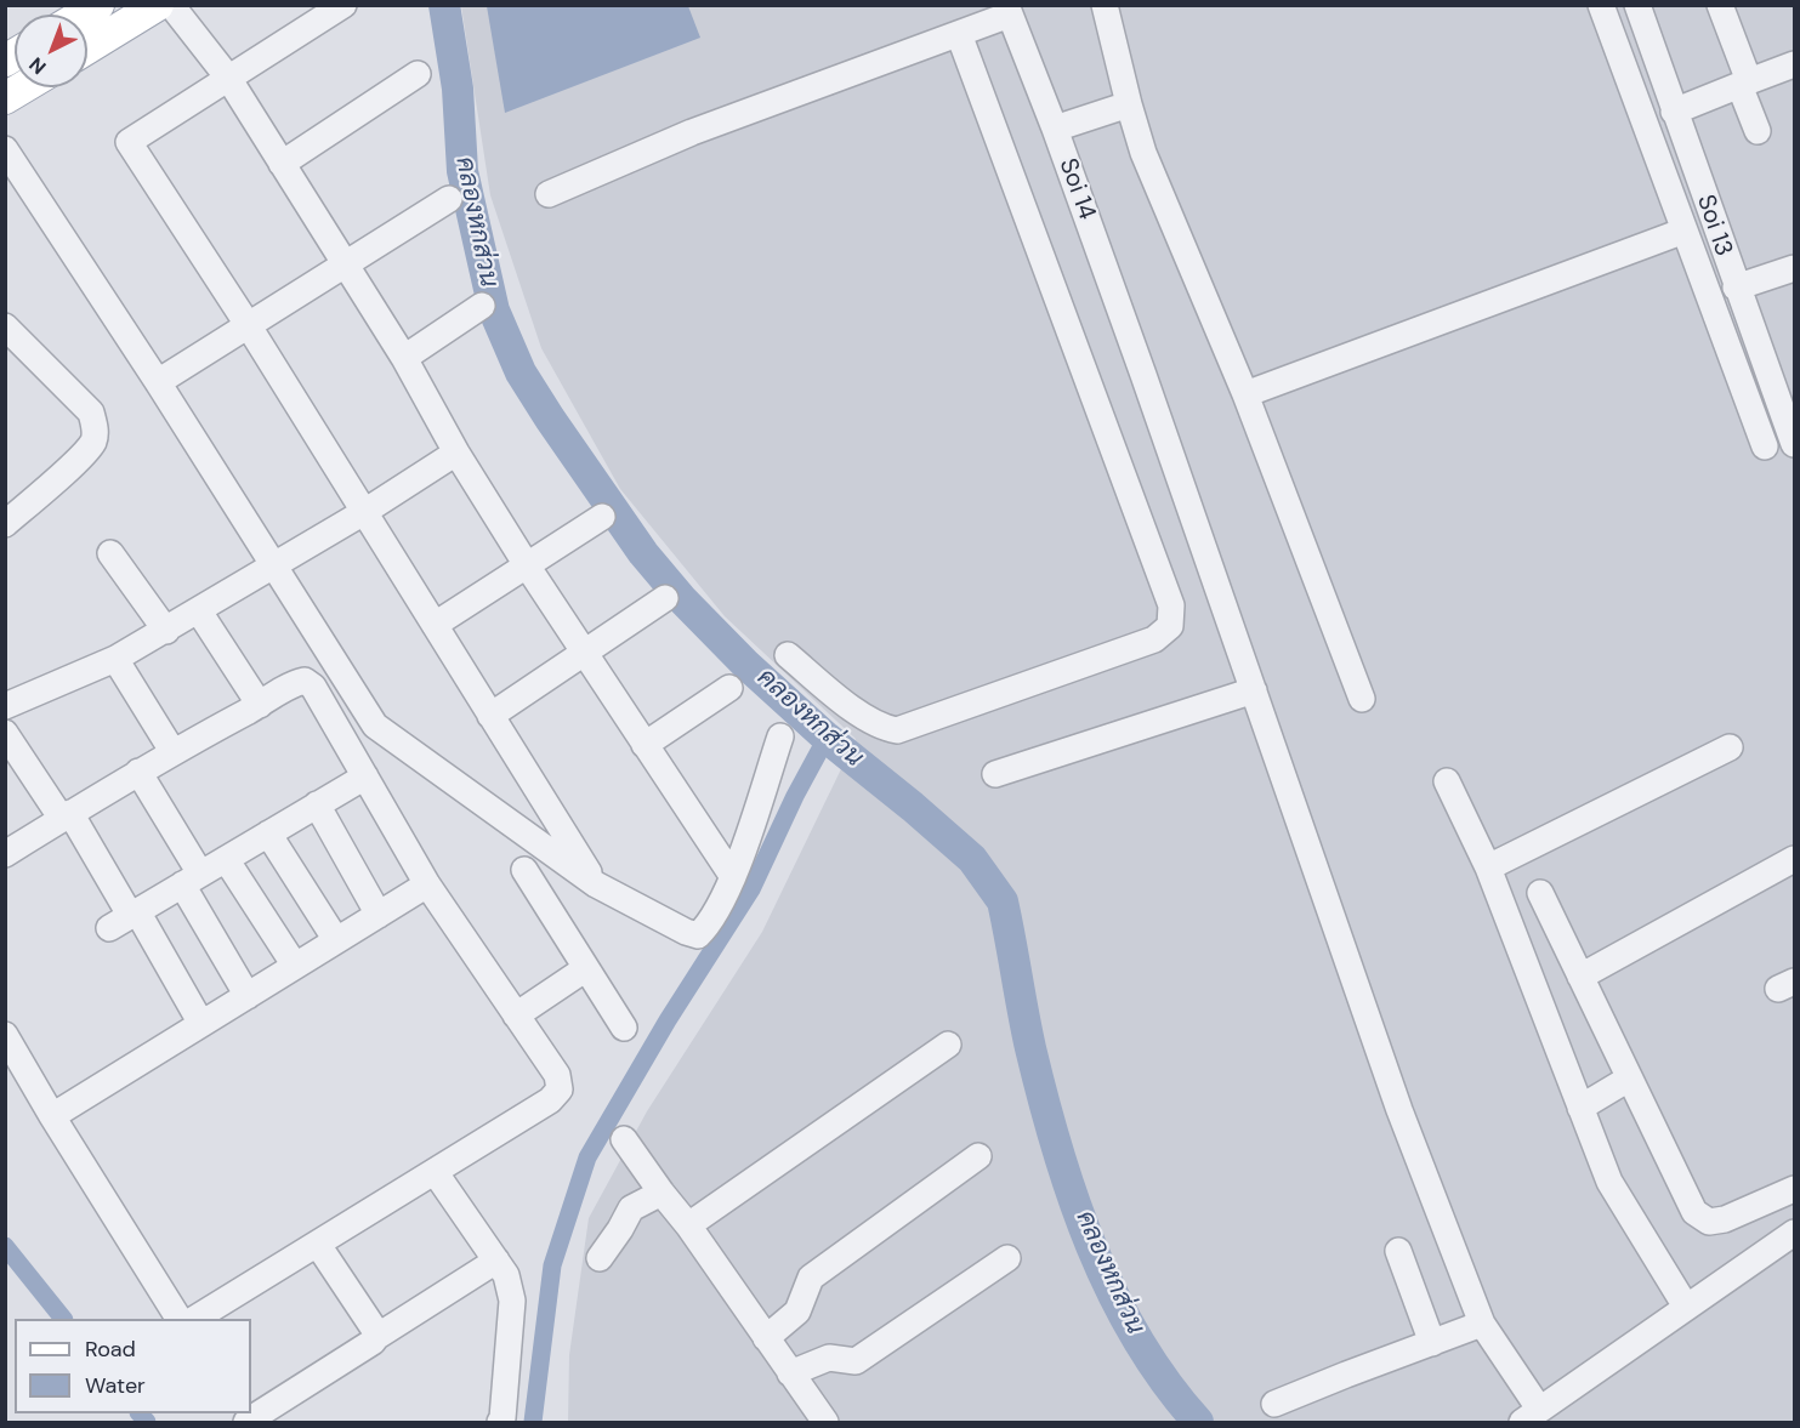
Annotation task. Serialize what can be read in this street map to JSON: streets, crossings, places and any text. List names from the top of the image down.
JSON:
{
  "streets": {
    "street": ["Soi 14", "Soi 13"]
  },
  "water": ["คลองหกส่วน"],
  "legend": ["Road", "Water"],
  "north": "bottom left"
}
